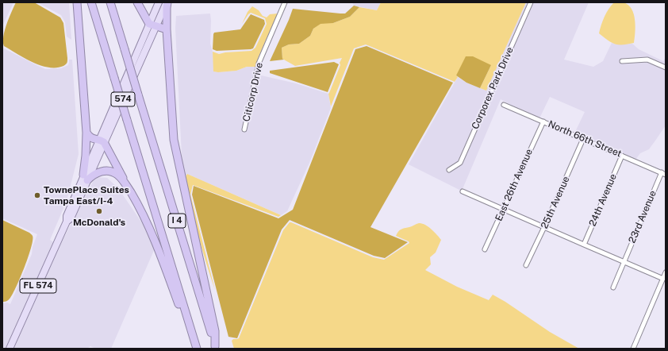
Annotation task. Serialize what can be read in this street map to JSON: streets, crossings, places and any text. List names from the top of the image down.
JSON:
{
  "streets": {
    "highway": ["I 4"],
    "main road": ["574", "FL 574"],
    "street": [
      "Corporex Park Drive",
      "Citicorp Drive",
      "North 66th Street",
      "East 26th Avenue",
      "24th Avenue",
      "25th Avenue",
      "23rd Avenue"
    ]
  },
  "crossings": [
    ["574", "FL 574"],
    ["North 66th Street", "East 26th Avenue"],
    ["North 66th Street", "24th Avenue"],
    ["North 66th Street", "25th Avenue"],
    ["North 66th Street", "23rd Avenue"]
  ],
  "places": ["TownePlace Suites Tampa East/I-4", "McDonald's"]
}
